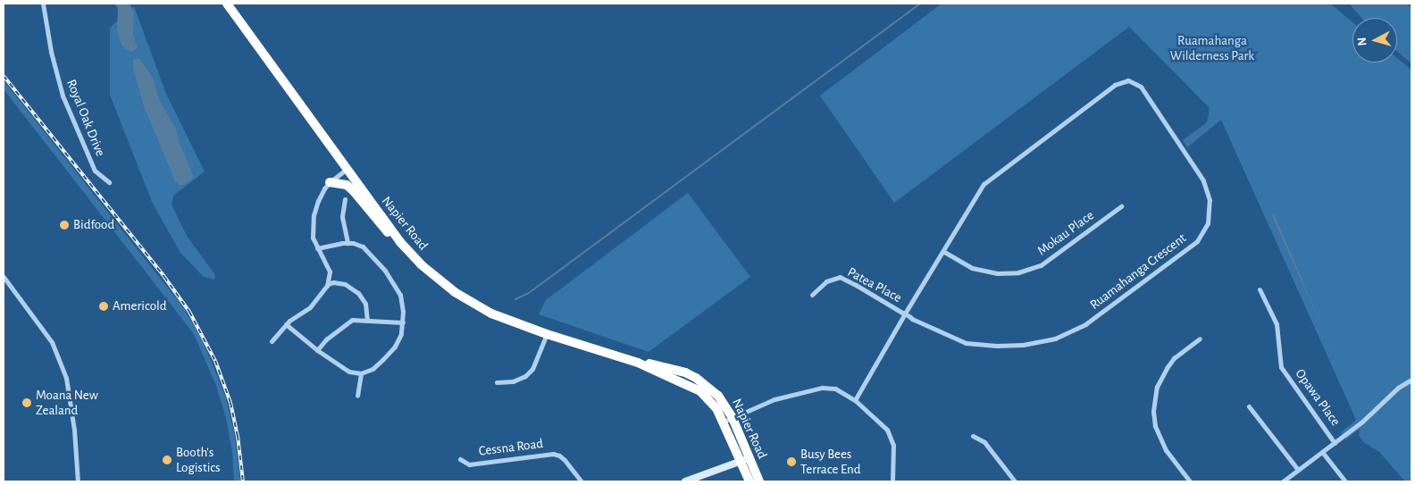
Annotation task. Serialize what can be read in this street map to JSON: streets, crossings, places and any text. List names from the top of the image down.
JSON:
{
  "streets": {
    "highway": ["Napier Road"],
    "street": [
      "Royal Oak Drive",
      "Mokau Place",
      "Ruamahanga Crescent",
      "Patea Place",
      "Opawa Place",
      "Cessna Road"
    ]
  },
  "crossings": [
    ["Mokau Place", "Ruamahanga Crescent"],
    ["Ruamahanga Crescent", "Patea Place"]
  ],
  "parks": ["Ruamahanga Wilderness Park"],
  "places": [
    "Bidfood",
    "Americold",
    "Moana New Zealand",
    "Booth's Logistics",
    "Busy Bees Terrace End"
  ],
  "north": "left"
}
